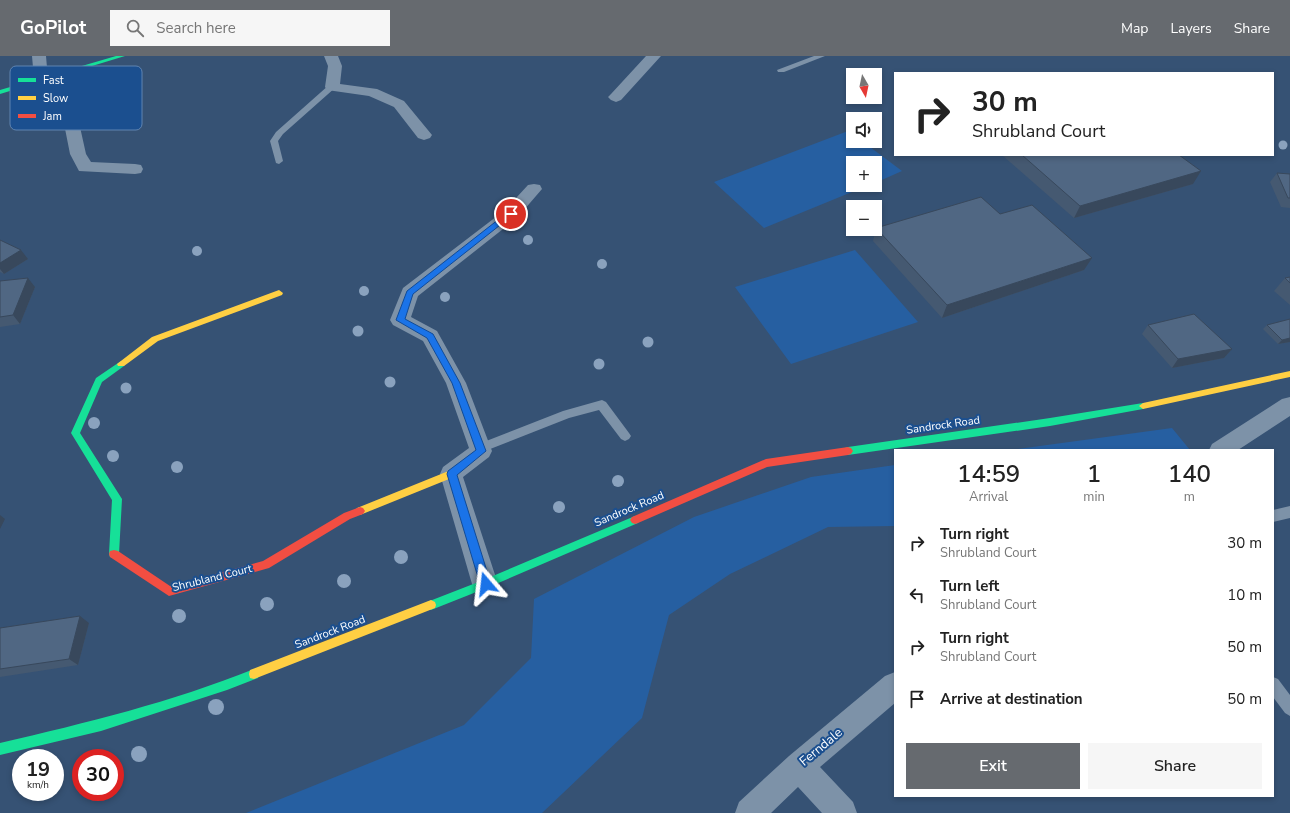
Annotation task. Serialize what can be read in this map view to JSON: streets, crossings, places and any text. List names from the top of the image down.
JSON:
{
  "streets": {
    "street": ["Sandrock Road", "Shrubland Court", "Ferndale"]
  },
  "legend": ["Fast", "Slow", "Jam"],
  "north": "bottom",
  "page": {
    "header": "GoPilot",
    "search": "Search here",
    "nav": ["Map", "Layers", "Share"],
    "map_buttons": ["+", "−"],
    "turn": ["30 m", "Shrubland Court"],
    "eta": [
      "14:59",
      "Arrival",
      "1",
      "min",
      "140",
      "m"
    ],
    "list": [
      {
        "name": "Turn right",
        "note": "Shrubland Court",
        "value": "30 m"
      },
      {
        "name": "Turn left",
        "note": "Shrubland Court",
        "value": "10 m"
      },
      {
        "name": "Turn right",
        "note": "Shrubland Court",
        "value": "50 m"
      },
      {
        "name": "Arrive at destination",
        "value": "50 m"
      }
    ],
    "buttons": ["Exit", "Share"],
    "speed": "19 km/h",
    "limit": "30"
  }
}
